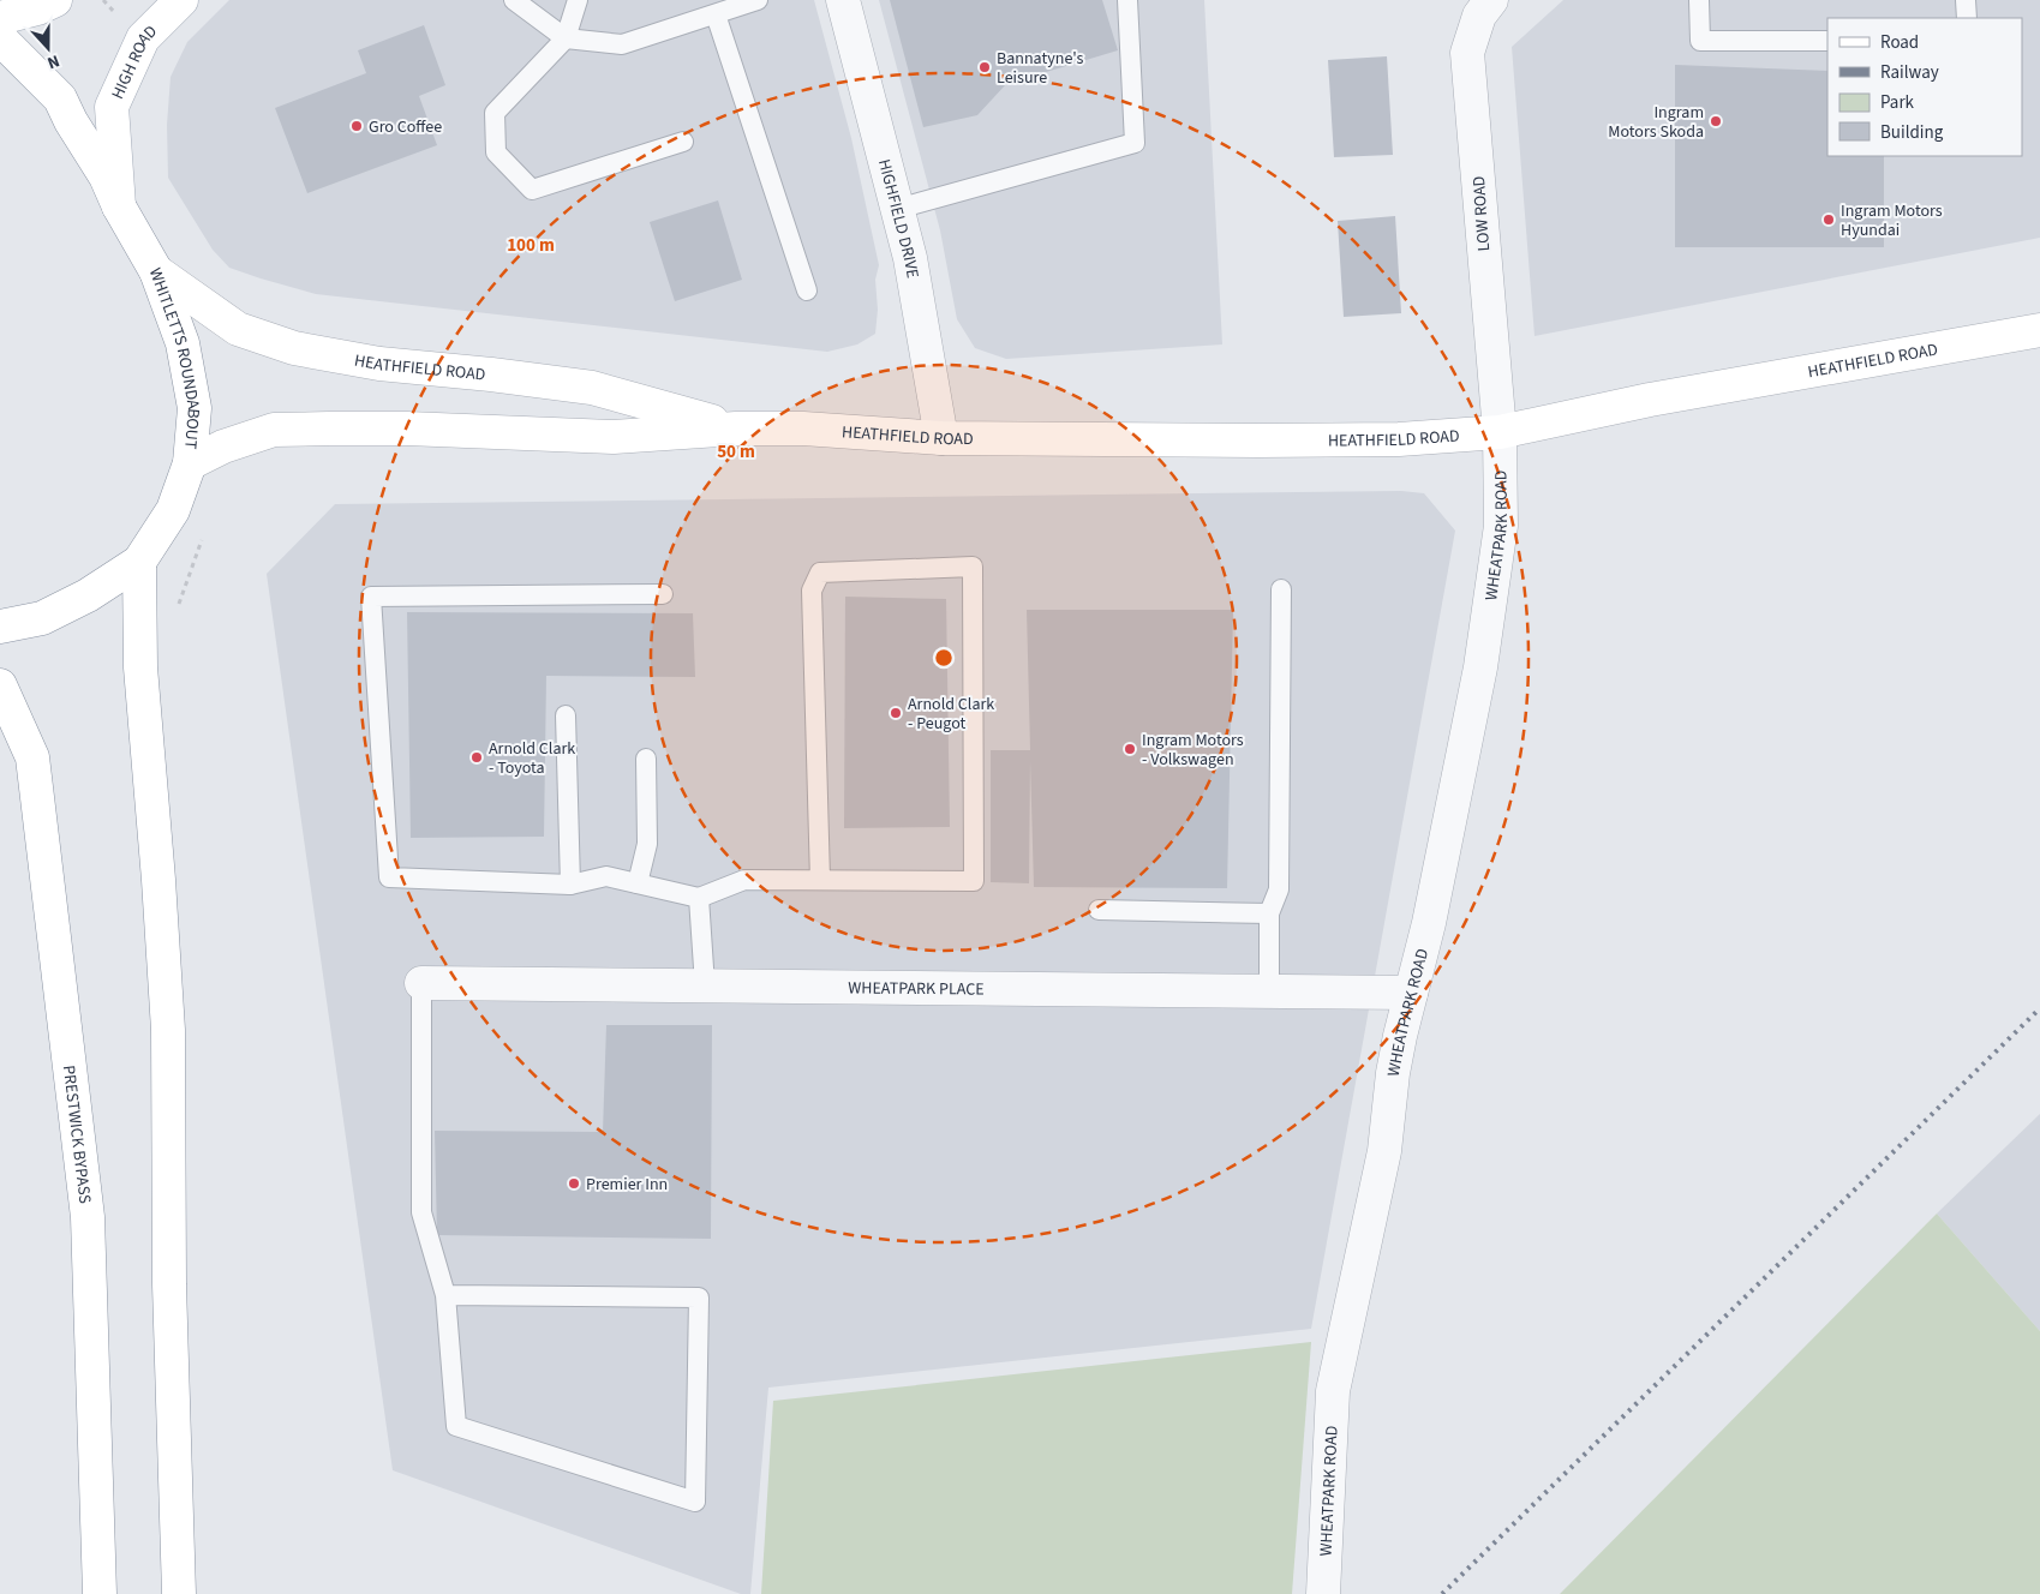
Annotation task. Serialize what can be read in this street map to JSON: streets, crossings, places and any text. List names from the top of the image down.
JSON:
{
  "streets": {
    "main road": [
      "HIGH ROAD",
      "WHITLETTS ROUNDABOUT",
      "HEATHFIELD ROAD",
      "PRESTWICK BYPASS"
    ],
    "street": [
      "LOW ROAD",
      "HIGHFIELD DRIVE",
      "WHEATPARK ROAD",
      "WHEATPARK PLACE"
    ]
  },
  "crossings": [
    ["HIGH ROAD", "WHITLETTS ROUNDABOUT"],
    ["LOW ROAD", "HEATHFIELD ROAD"],
    ["LOW ROAD", "WHEATPARK ROAD"],
    ["HIGHFIELD DRIVE", "HEATHFIELD ROAD"],
    ["WHITLETTS ROUNDABOUT", "HEATHFIELD ROAD"],
    ["HEATHFIELD ROAD", "WHEATPARK ROAD"],
    ["WHEATPARK ROAD", "WHEATPARK PLACE"]
  ],
  "places": [
    "Bannatyne's Leisure",
    "Ingram Motors Skoda",
    "Gro Coffee",
    "Ingram Motors Hyundai",
    "Arnold Clark - Peugot",
    "Ingram Motors - Volkswagen",
    "Arnold Clark - Toyota",
    "Premier Inn"
  ],
  "legend": [
    "Road",
    "Railway",
    "Park",
    "Building"
  ],
  "north": "bottom",
  "rings": ["100 m", "50 m"]
}
